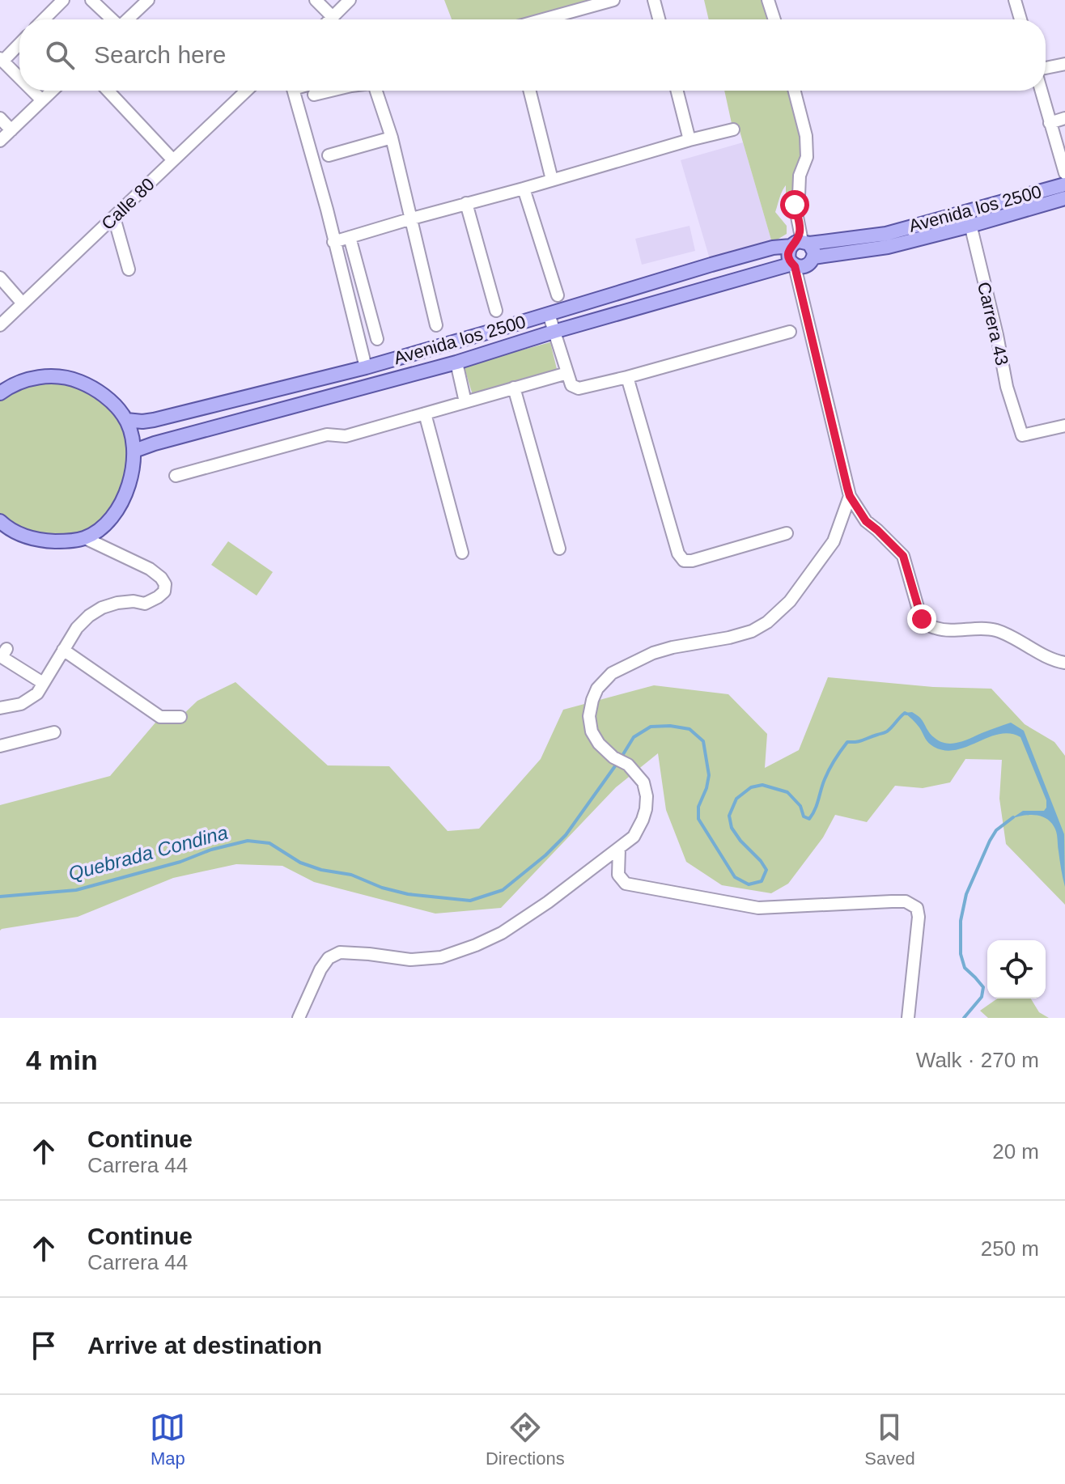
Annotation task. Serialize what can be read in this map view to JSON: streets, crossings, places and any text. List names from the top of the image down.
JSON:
{
  "streets": {
    "main road": ["Avenida los 2500"],
    "street": ["Calle 80", "Carrera 43"]
  },
  "crossings": [
    ["Avenida los 2500", "Carrera 43"]
  ],
  "water": ["Quebrada Condina"],
  "page": {
    "search": "Search here",
    "heading": ["4 min", "Walk · 270 m"],
    "list": [
      ["Continue", "Carrera 44", "20 m"],
      ["Continue", "Carrera 44", "250 m"],
      "Arrive at destination"
    ],
    "nav": ["Map", "Directions", "Saved"]
  }
}
